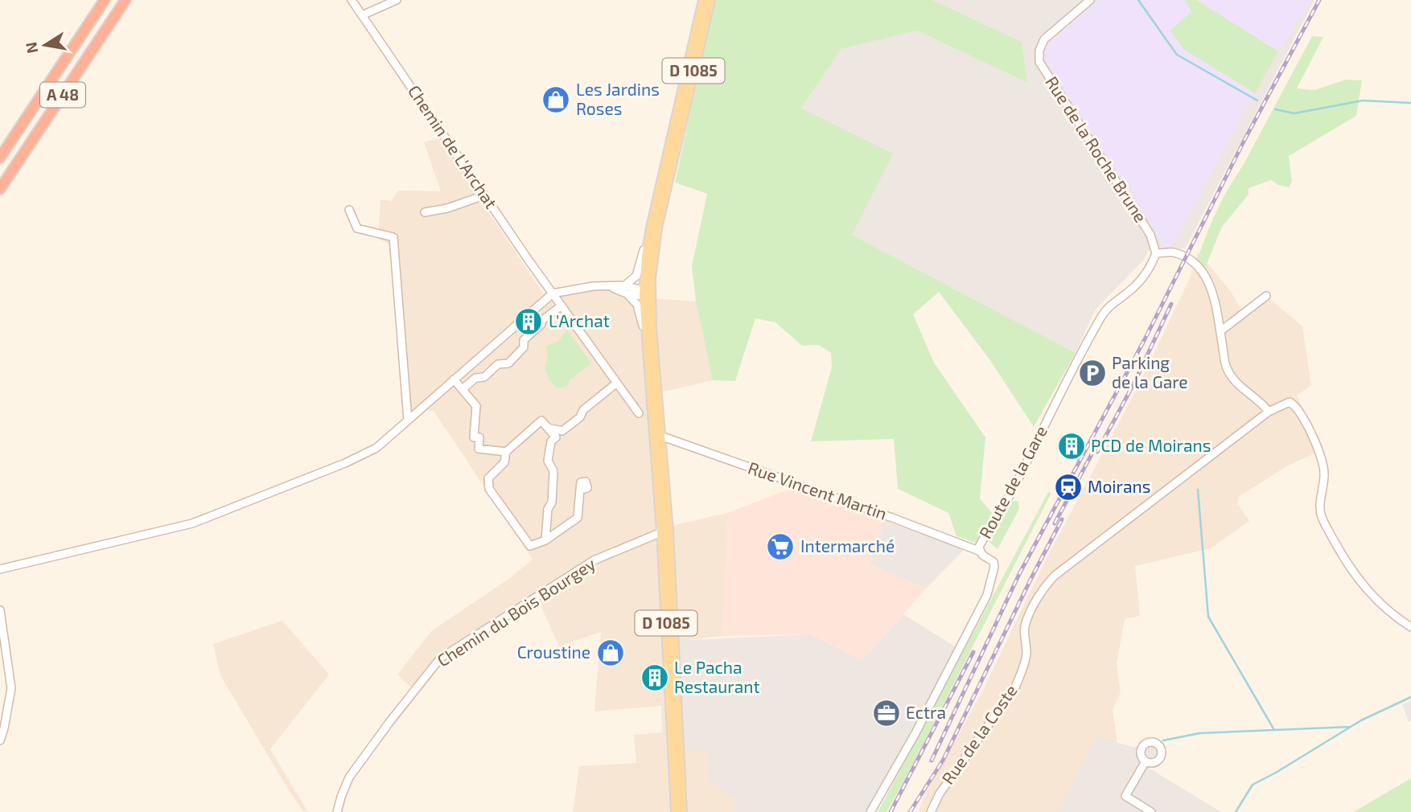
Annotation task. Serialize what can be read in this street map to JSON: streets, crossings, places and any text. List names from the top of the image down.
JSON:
{
  "streets": {
    "highway": ["A 48"],
    "main road": ["D 1085"],
    "street": [
      "Chemin de L'Archat",
      "Rue de la Roche Brune",
      "Route de la Gare",
      "Rue Vincent Martin",
      "Chemin du Bois Bourgey",
      "Rue de la Coste"
    ]
  },
  "crossings": [
    ["D 1085", "Rue Vincent Martin"],
    ["D 1085", "Chemin du Bois Bourgey"],
    ["Rue de la Roche Brune", "Route de la Gare"],
    ["Route de la Gare", "Rue Vincent Martin"]
  ],
  "places": {
    "shop": ["Les Jardins Roses", "Croustine"],
    "building": ["L'Archat", "PCD de Moirans", "Le Pacha Restaurant"],
    "parking": ["Parking de la Gare"],
    "station": ["Moirans"],
    "supermarket": ["Intermarché"],
    "office": ["Ectra"]
  },
  "north": "left"
}
